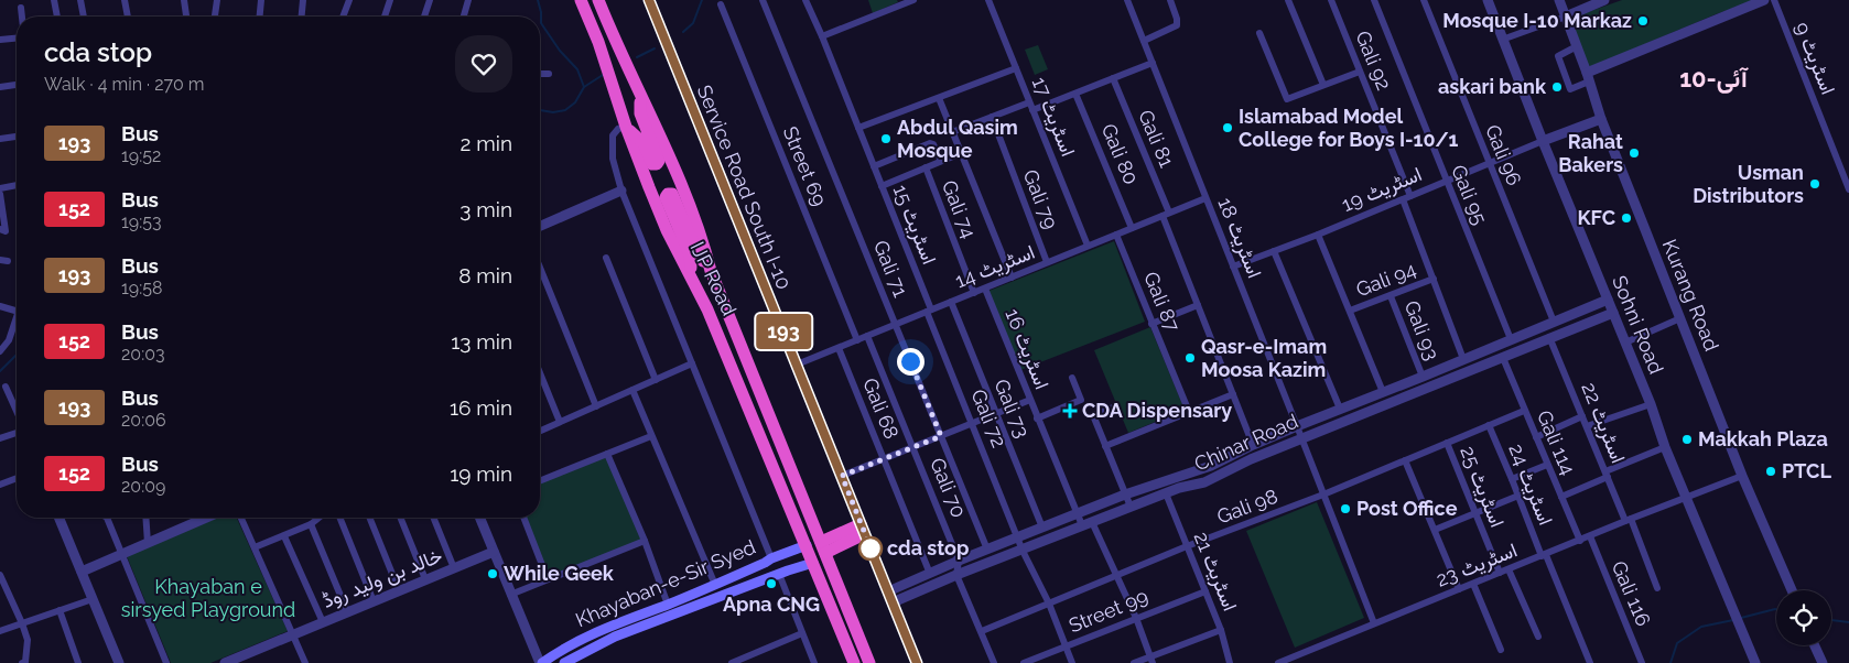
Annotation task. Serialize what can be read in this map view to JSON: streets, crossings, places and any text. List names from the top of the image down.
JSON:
{
  "streets": {
    "highway": ["IJP Road"],
    "main road": ["Service Road South I-10", "Khayaban-e-Sir Syed"],
    "street": [
      "اسٹریٹ 9",
      "Gali 92",
      "اسٹریٹ 17",
      "Gali 81",
      "Gali 80",
      "Gali 96",
      "Street 69",
      "اسٹریٹ 19",
      "Gali 95",
      "Gali 79",
      "Gali 74",
      "اسٹریٹ 15",
      "اسٹریٹ 18",
      "اسٹریٹ 14",
      "Gali 71",
      "Gali 94",
      "Kurang Road",
      "Gali 87",
      "Sohni Road",
      "Gali 93",
      "اسٹریٹ 16",
      "Gali 68",
      "Gali 73",
      "Gali 72",
      "اسٹریٹ 22",
      "Chinar Road",
      "Gali 114",
      "اسٹریٹ 24",
      "اسٹریٹ 25",
      "Gali 70",
      "Gali 98",
      "اسٹریٹ 23",
      "اسٹریٹ 21",
      "خالد بن ولید روڈ",
      "Gali 116",
      "Street 99"
    ]
  },
  "crossings": [
    ["Gali 92", "اسٹریٹ 19"],
    ["اسٹریٹ 17", "اسٹریٹ 14"],
    ["Gali 81", "اسٹریٹ 14"],
    ["Gali 81", "Chinar Road"],
    ["Gali 80", "اسٹریٹ 14"],
    ["Gali 96", "اسٹریٹ 19"],
    ["Gali 96", "Chinar Road"],
    ["Street 69", "اسٹریٹ 14"],
    ["Service Road South I-10", "اسٹریٹ 14"],
    ["Service Road South I-10", "Chinar Road"],
    ["اسٹریٹ 19", "Gali 95"],
    ["اسٹریٹ 19", "اسٹریٹ 18"],
    ["اسٹریٹ 19", "Sohni Road"],
    ["Gali 95", "Chinar Road"],
    ["Gali 79", "اسٹریٹ 14"],
    ["Gali 74", "اسٹریٹ 14"],
    ["اسٹریٹ 15", "اسٹریٹ 14"],
    ["اسٹریٹ 15", "Gali 72"],
    ["اسٹریٹ 18", "اسٹریٹ 14"],
    ["اسٹریٹ 18", "Chinar Road"],
    ["اسٹریٹ 14", "Gali 71"],
    ["اسٹریٹ 14", "Gali 87"],
    ["اسٹریٹ 14", "اسٹریٹ 16"],
    ["اسٹریٹ 14", "Gali 68"],
    ["اسٹریٹ 14", "Gali 73"],
    ["اسٹریٹ 14", "Gali 72"],
    ["اسٹریٹ 14", "Gali 70"],
    ["Gali 71", "Chinar Road"],
    ["IJP Road", "Khayaban-e-Sir Syed"],
    ["Gali 94", "Gali 93"],
    ["Kurang Road", "اسٹریٹ 23"],
    ["Sohni Road", "Chinar Road"],
    ["Sohni Road", "اسٹریٹ 23"],
    ["Gali 93", "Chinar Road"],
    ["اسٹریٹ 16", "Chinar Road"],
    ["Gali 68", "Chinar Road"],
    ["Gali 73", "Chinar Road"],
    ["Gali 72", "Chinar Road"],
    ["Gali 72", "Gali 98"],
    ["Gali 72", "Street 99"],
    ["اسٹریٹ 22", "Chinar Road"],
    ["اسٹریٹ 22", "اسٹریٹ 23"],
    ["Chinar Road", "Gali 114"],
    ["Chinar Road", "Gali 70"],
    ["Chinar Road", "اسٹریٹ 21"],
    ["Gali 114", "Gali 98"],
    ["Gali 114", "اسٹریٹ 23"],
    ["اسٹریٹ 24", "Gali 98"],
    ["اسٹریٹ 24", "اسٹریٹ 23"],
    ["اسٹریٹ 25", "Gali 98"],
    ["اسٹریٹ 25", "اسٹریٹ 23"],
    ["Gali 98", "اسٹریٹ 21"],
    ["اسٹریٹ 23", "Gali 116"],
    ["اسٹریٹ 21", "Street 99"]
  ],
  "districts": ["آئی-10"],
  "parks": ["Khayaban e sirsyed Playground"],
  "places": {
    "other": [
      "Mosque I-10 Markaz",
      "askari bank",
      "Islamabad Model College for Boys I-10/1",
      "Abdul Qasim Mosque",
      "Rahat Bakers",
      "Usman Distributors",
      "KFC",
      "Qasr-e-Imam Moosa Kazim",
      "Makkah Plaza",
      "PTCL",
      "Post Office",
      "cda stop",
      "While Geek",
      "Apna CNG"
    ],
    "health": ["CDA Dispensary"]
  },
  "lines": ["bus line 193"],
  "page": {
    "on_map": "193",
    "heading": ["cda stop", "Walk · 4 min · 270 m"],
    "list": [
      {
        "mark": "193",
        "name": "Bus",
        "note": "19:52",
        "value": "2 min"
      },
      {
        "mark": "152",
        "name": "Bus",
        "note": "19:53",
        "value": "3 min"
      },
      {
        "mark": "193",
        "name": "Bus",
        "note": "19:58",
        "value": "8 min"
      },
      {
        "mark": "152",
        "name": "Bus",
        "note": "20:03",
        "value": "13 min"
      },
      {
        "mark": "193",
        "name": "Bus",
        "note": "20:06",
        "value": "16 min"
      },
      {
        "mark": "152",
        "name": "Bus",
        "note": "20:09",
        "value": "19 min"
      }
    ]
  }
}
